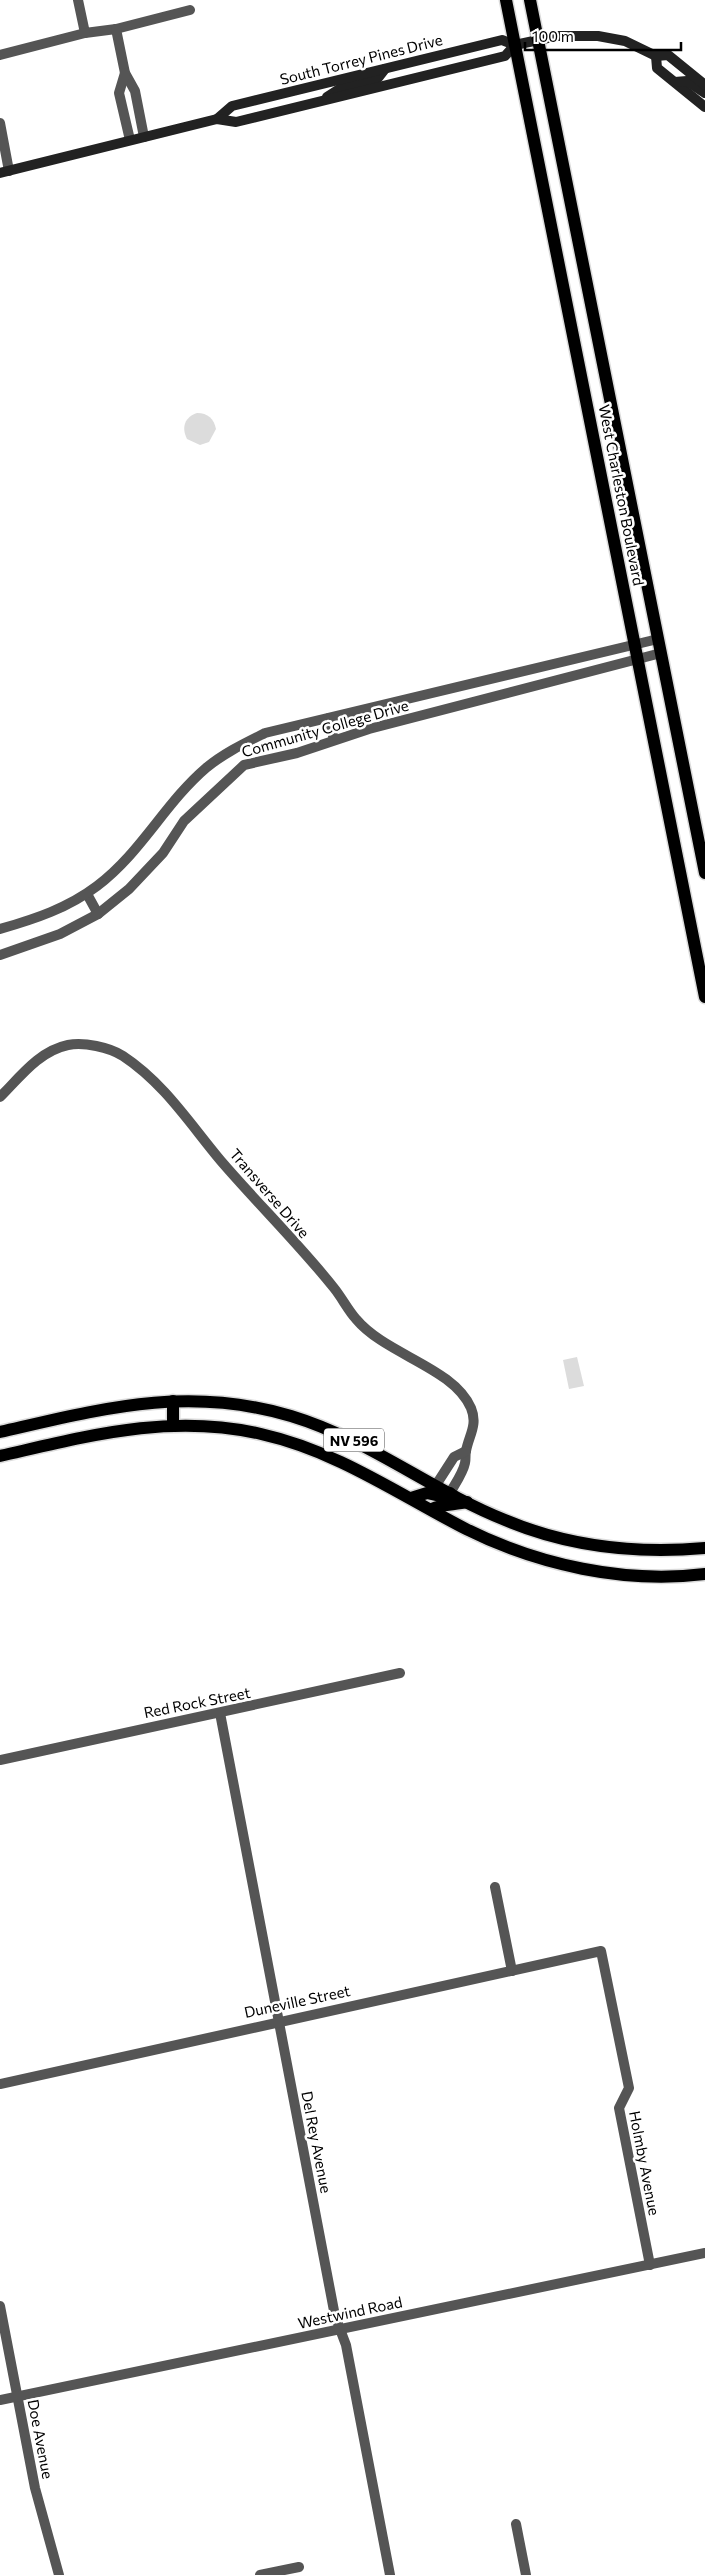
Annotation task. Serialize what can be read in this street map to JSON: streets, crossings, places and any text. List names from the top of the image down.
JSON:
{
  "streets": {
    "main road": ["South Torrey Pines Drive", "West Charleston Boulevard", "NV 596"],
    "street": [
      "Community College Drive",
      "Transverse Drive",
      "Red Rock Street",
      "Duneville Street",
      "Del Rey Avenue",
      "Holmby Avenue",
      "Westwind Road",
      "Doe Avenue"
    ]
  },
  "crossings": [
    ["South Torrey Pines Drive", "West Charleston Boulevard"],
    ["West Charleston Boulevard", "Community College Drive"],
    ["Transverse Drive", "NV 596"],
    ["Red Rock Street", "Del Rey Avenue"],
    ["Duneville Street", "Del Rey Avenue"],
    ["Duneville Street", "Holmby Avenue"],
    ["Del Rey Avenue", "Westwind Road"],
    ["Holmby Avenue", "Westwind Road"],
    ["Westwind Road", "Doe Avenue"]
  ],
  "scale_bar": "100 m"
}
